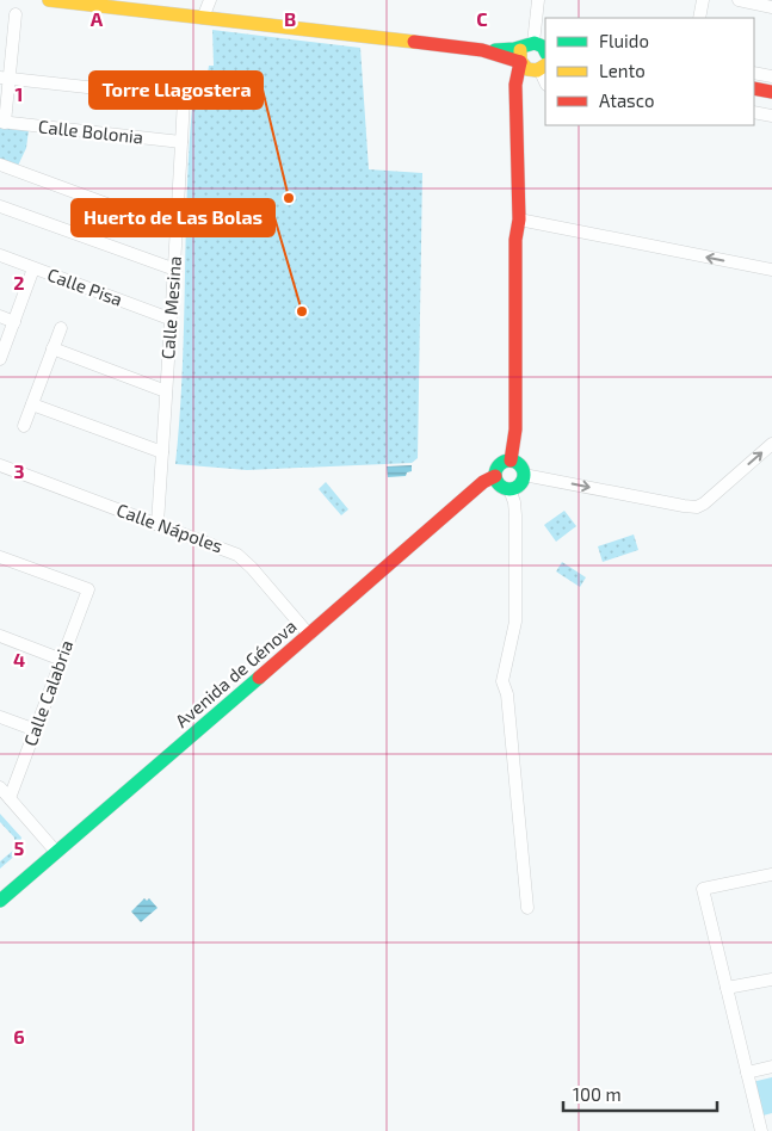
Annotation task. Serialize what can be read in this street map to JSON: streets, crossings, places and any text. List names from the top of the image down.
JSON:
{
  "streets": {
    "street": [
      "Calle Bolonia",
      "Calle Pisa",
      "Calle Mesina",
      "Calle Nápoles",
      "Avenida de Génova",
      "Calle Calabria"
    ]
  },
  "crossings": [
    ["Calle Bolonia", "Calle Mesina"],
    ["Calle Pisa", "Calle Mesina"],
    ["Calle Mesina", "Calle Nápoles"],
    ["Calle Nápoles", "Avenida de Génova"]
  ],
  "places": ["Torre Llagostera", "Huerto de Las Bolas"],
  "legend": ["Fluido", "Lento", "Atasco"],
  "scale_bar": "100 m",
  "grid": {
    "columns": ["A", "B", "C"],
    "rows": [
      "1",
      "2",
      "3",
      "4",
      "5",
      "6"
    ]
  }
}
